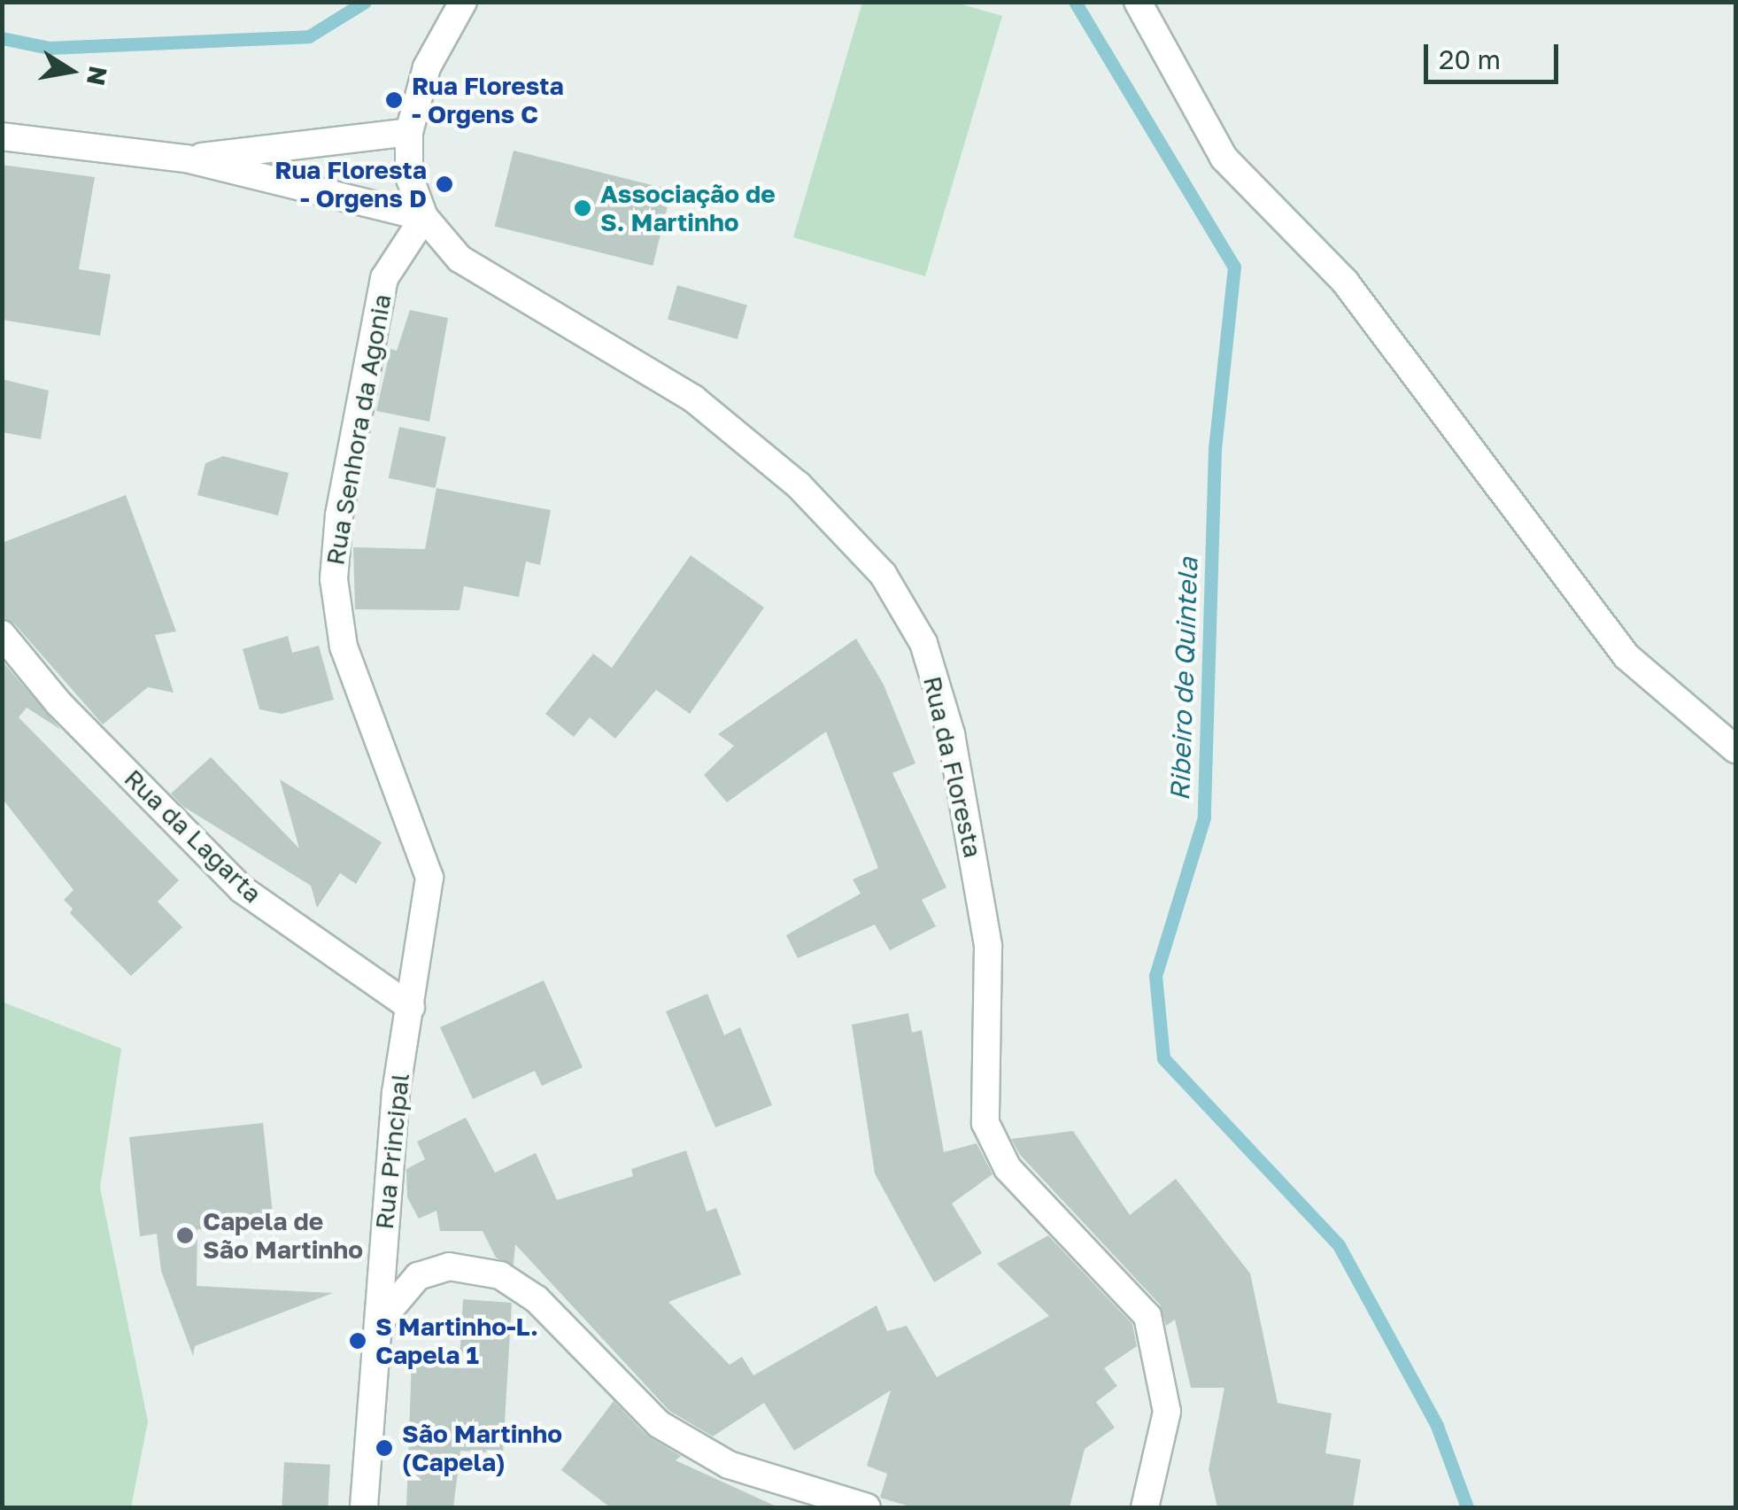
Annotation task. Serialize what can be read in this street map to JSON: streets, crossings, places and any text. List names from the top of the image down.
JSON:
{
  "streets": {
    "street": [
      "Rua Senhora da Agonia",
      "Rua da Floresta",
      "Rua da Lagarta",
      "Rua Principal"
    ]
  },
  "crossings": [
    ["Rua Senhora da Agonia", "Rua da Floresta"],
    ["Rua Senhora da Agonia", "Rua da Lagarta"],
    ["Rua Senhora da Agonia", "Rua Principal"],
    ["Rua da Lagarta", "Rua Principal"]
  ],
  "water": ["Ribeiro de Quintela"],
  "places": [
    "Rua Floresta - Orgens C",
    "Rua Floresta - Orgens D",
    "Associação de S. Martinho",
    "Capela de São Martinho",
    "S Martinho-L. Capela 1",
    "São Martinho (Capela)"
  ],
  "scale_bar": "20 m",
  "north": "right"
}
